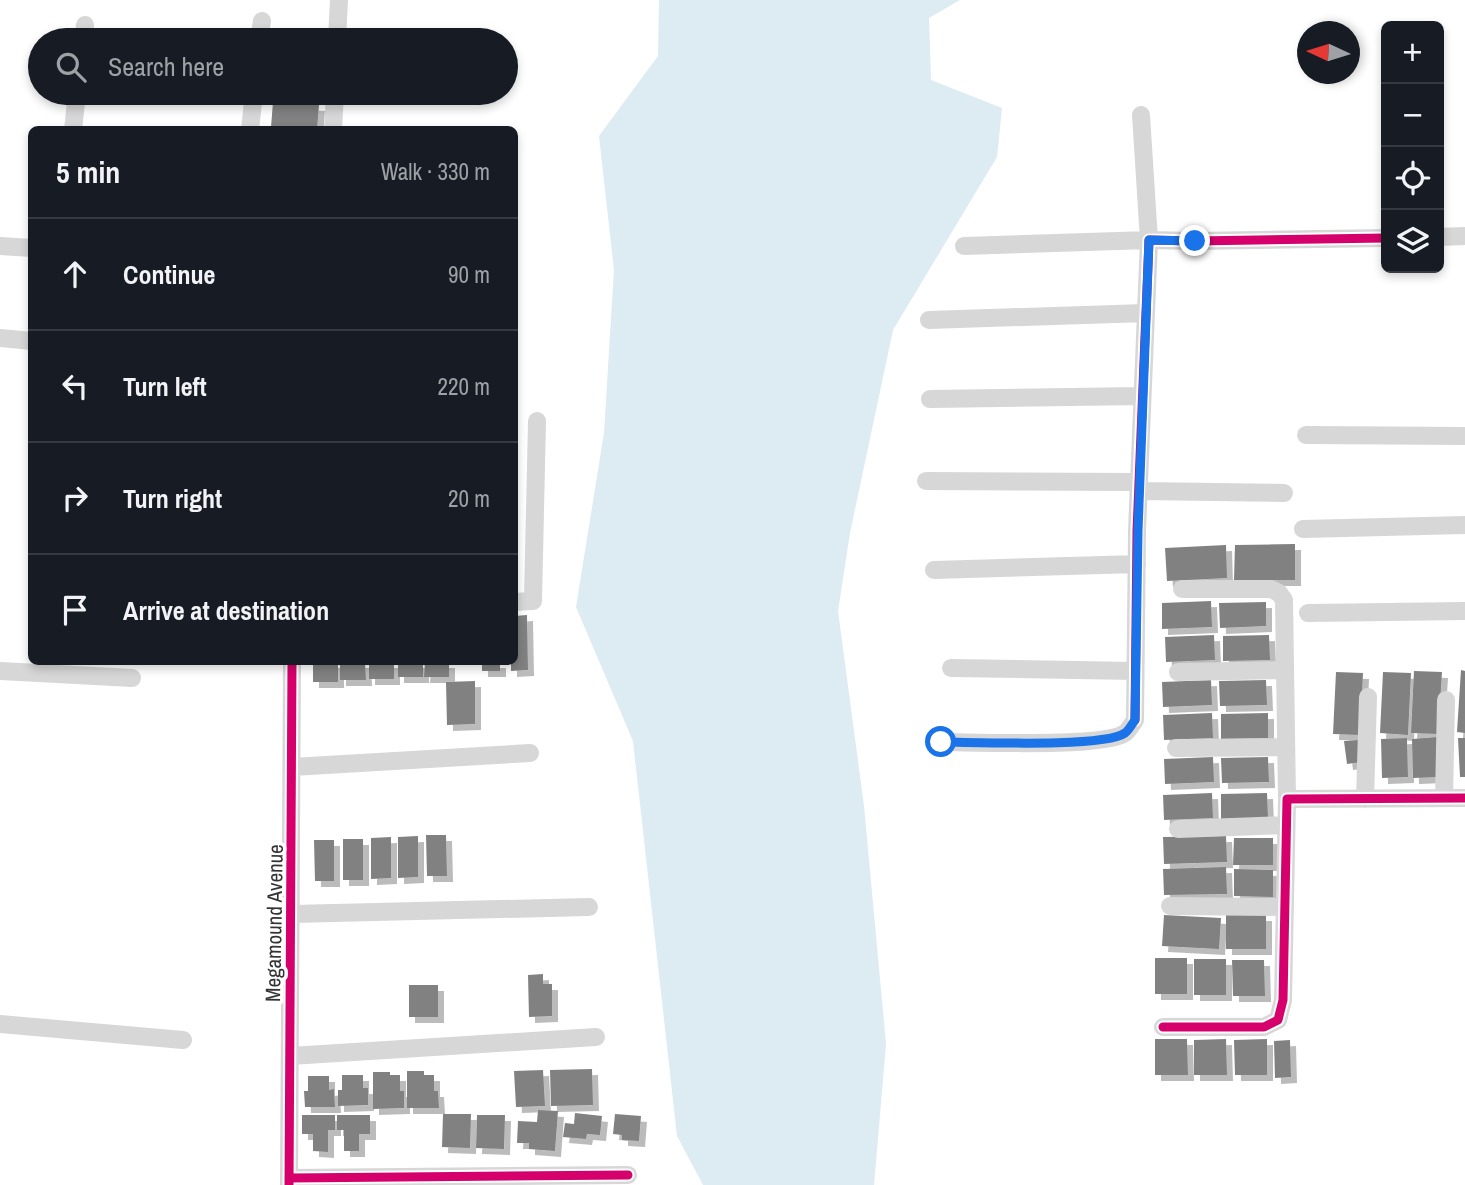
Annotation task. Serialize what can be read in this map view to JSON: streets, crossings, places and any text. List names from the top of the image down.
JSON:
{
  "streets": {
    "street": ["Megamound Avenue"]
  },
  "north": "left",
  "page": {
    "map_buttons": ["+", "−"],
    "search": "Search here",
    "heading": ["5 min", "Walk · 330 m"],
    "list": [
      ["Continue", "90 m"],
      ["Turn left", "220 m"],
      ["Turn right", "20 m"],
      "Arrive at destination"
    ]
  }
}
